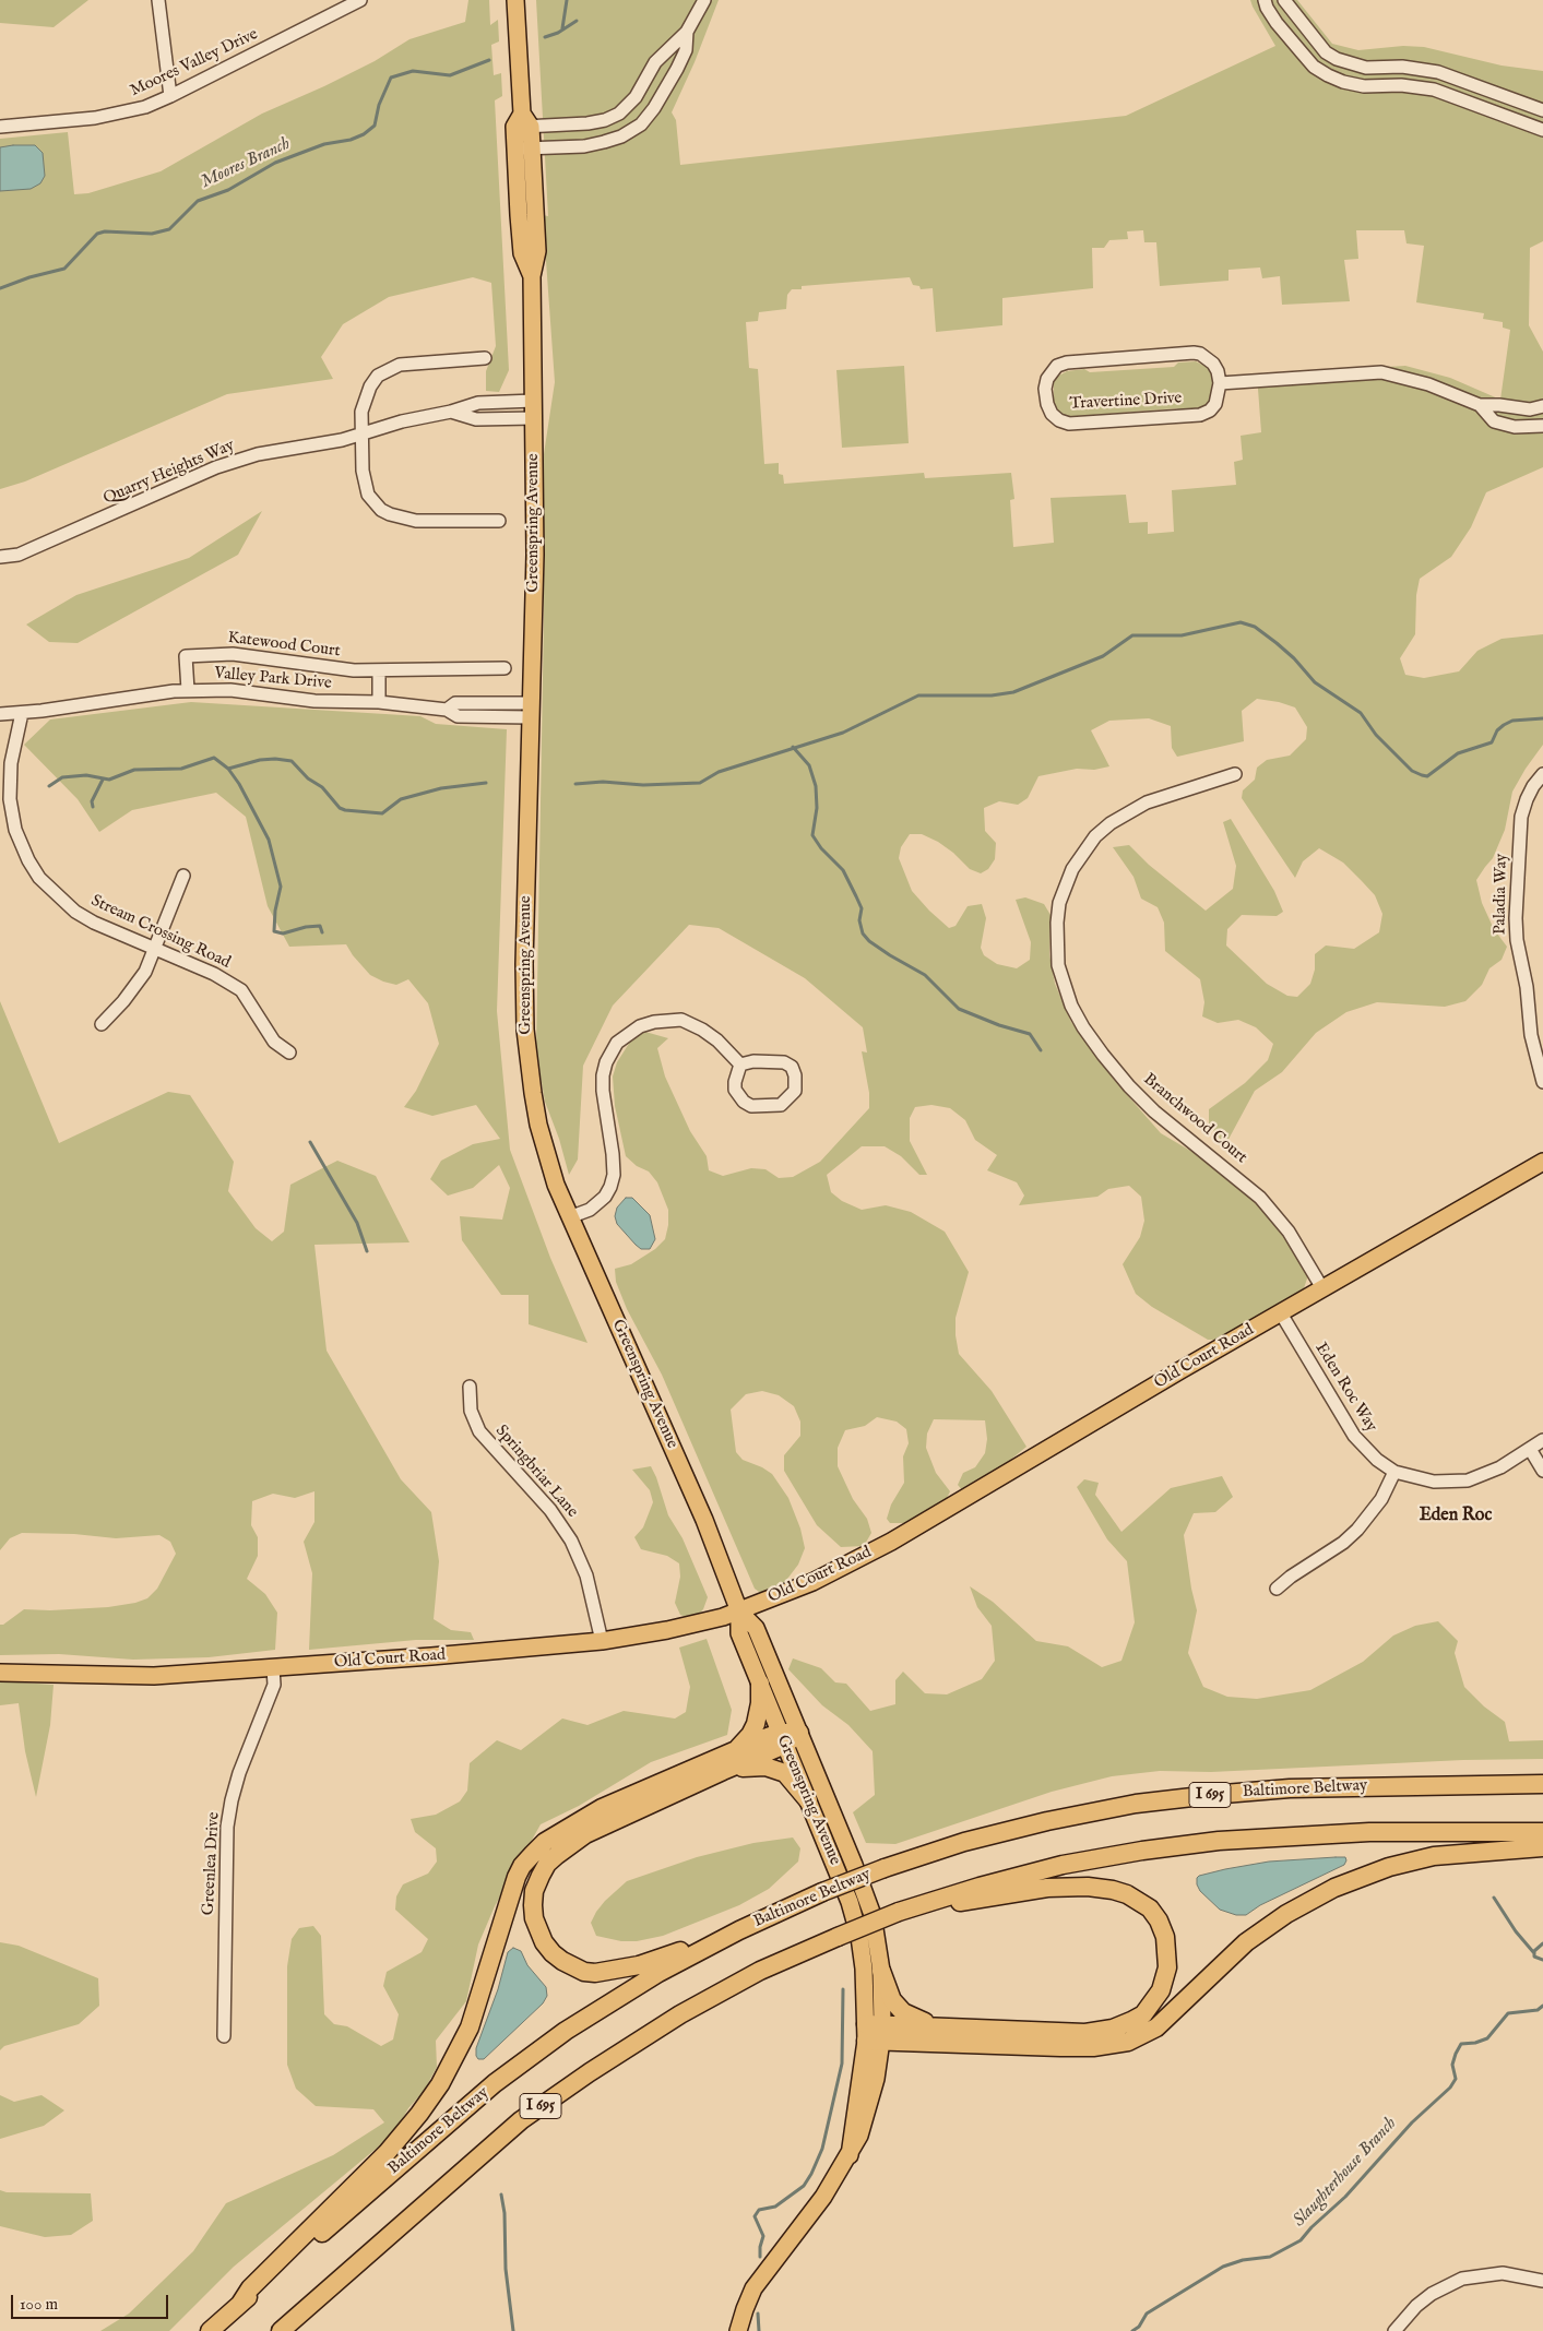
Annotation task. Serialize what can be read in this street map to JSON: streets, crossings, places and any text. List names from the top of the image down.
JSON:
{
  "streets": {
    "highway": ["Baltimore Beltway", "I 695"],
    "main road": ["Greenspring Avenue", "Old Court Road"],
    "street": [
      "Moores Valley Drive",
      "Travertine Drive",
      "Quarry Heights Way",
      "Katewood Court",
      "Valley Park Drive",
      "Paladia Way",
      "Stream Crossing Road",
      "Branchwood Court",
      "Eden Roc Way",
      "Springbriar Lane",
      "Greenlea Drive"
    ]
  },
  "crossings": [
    ["Quarry Heights Way", "Greenspring Avenue"],
    ["Greenspring Avenue", "Valley Park Drive"],
    ["Greenspring Avenue", "Old Court Road"],
    ["Katewood Court", "Valley Park Drive"],
    ["Valley Park Drive", "Stream Crossing Road"],
    ["Branchwood Court", "Old Court Road"],
    ["Old Court Road", "Eden Roc Way"],
    ["Old Court Road", "Springbriar Lane"],
    ["Old Court Road", "Greenlea Drive"]
  ],
  "districts": ["Eden Roc"],
  "water": ["Moores Branch", "Slaughterhouse Branch"],
  "scale_bar": "100 m"
}
